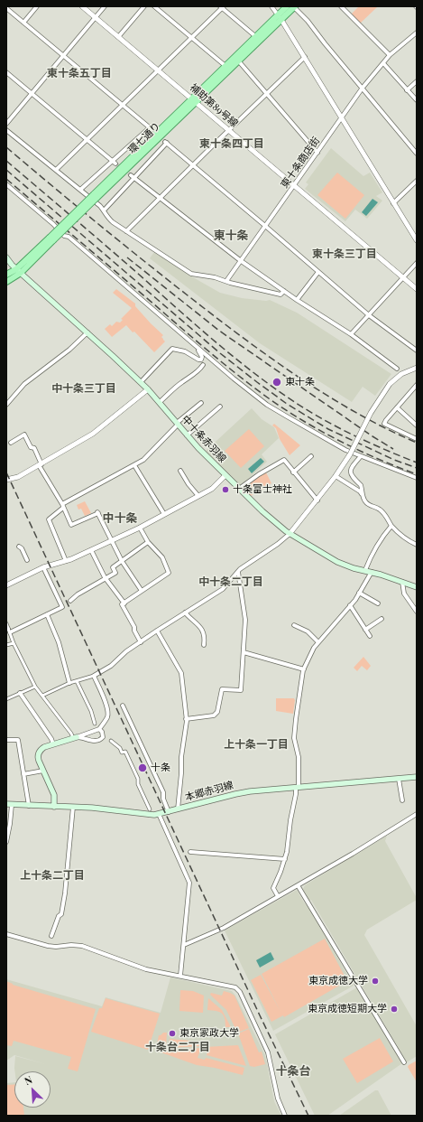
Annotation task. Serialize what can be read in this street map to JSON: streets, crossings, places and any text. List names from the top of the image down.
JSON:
{
  "streets": {
    "main road": ["環七通り", "中十条赤羽線", "本郷赤羽線"],
    "street": ["補助第89号線", "東十条商店街"]
  },
  "crossings": [
    ["補助第89号線", "環七通り"],
    ["補助第89号線", "東十条商店街"],
    ["環七通り", "中十条赤羽線"]
  ],
  "districts": [
    "東十条五丁目",
    "東十条四丁目",
    "東十条",
    "東十条三丁目",
    "中十条三丁目",
    "中十条",
    "中十条二丁目",
    "上十条一丁目",
    "上十条二丁目",
    "十条台二丁目",
    "十条台"
  ],
  "places": [
    "東十条",
    "十条富士神社",
    "十条",
    "東京成徳大学",
    "東京成徳短期大学",
    "東京家政大学"
  ],
  "north": "top left"
}
